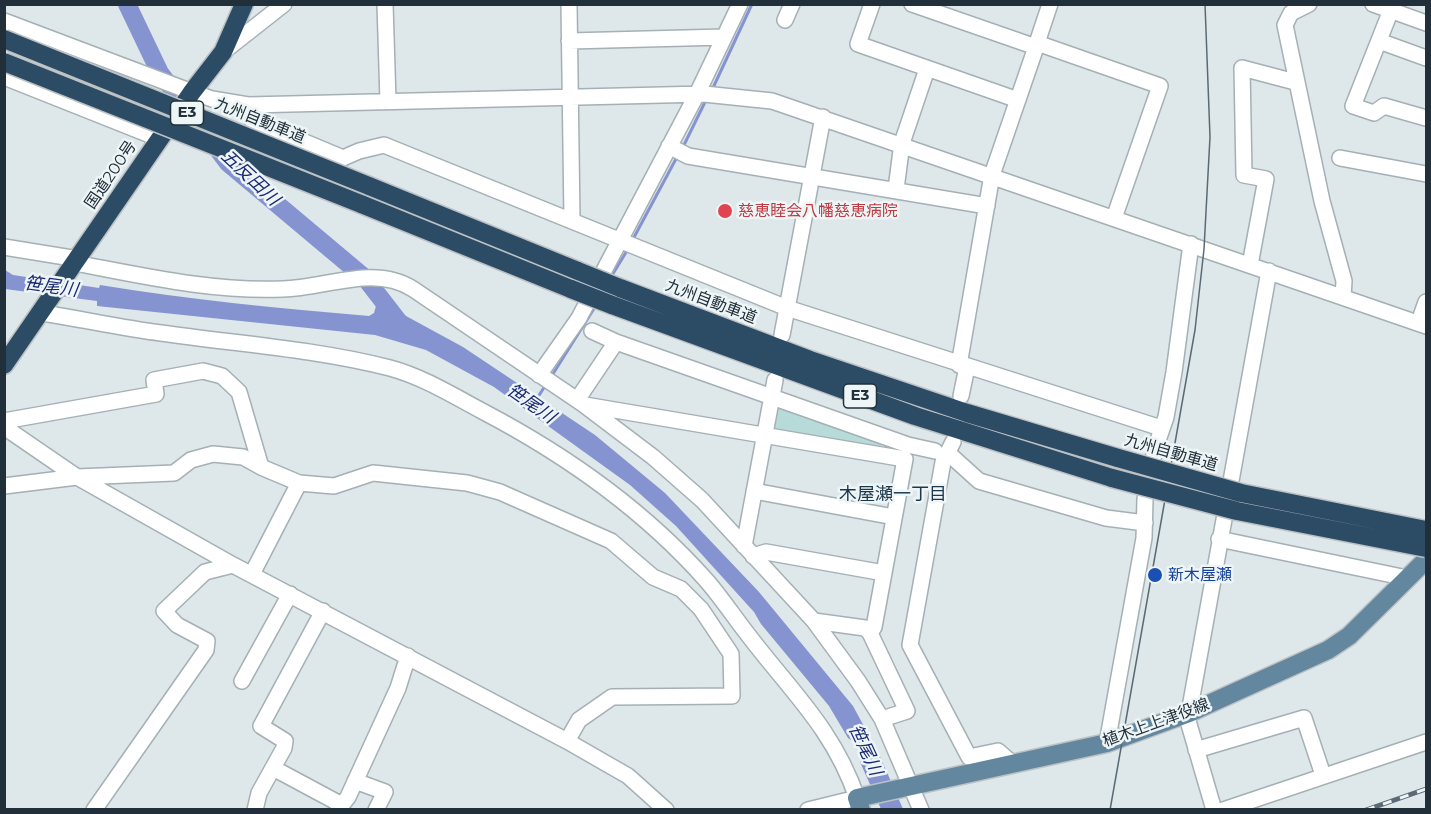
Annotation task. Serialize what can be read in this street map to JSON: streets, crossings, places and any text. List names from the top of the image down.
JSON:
{
  "streets": {
    "highway": ["E3", "九州自動車道", "国道200号"],
    "main road": ["植木上上津役線"]
  },
  "crossings": [
    ["E3", "植木上上津役線"]
  ],
  "districts": ["木屋瀬一丁目"],
  "water": ["五反田川", "笹尾川"],
  "places": ["慈恵睦会八幡慈恵病院", "新木屋瀬"]
}
